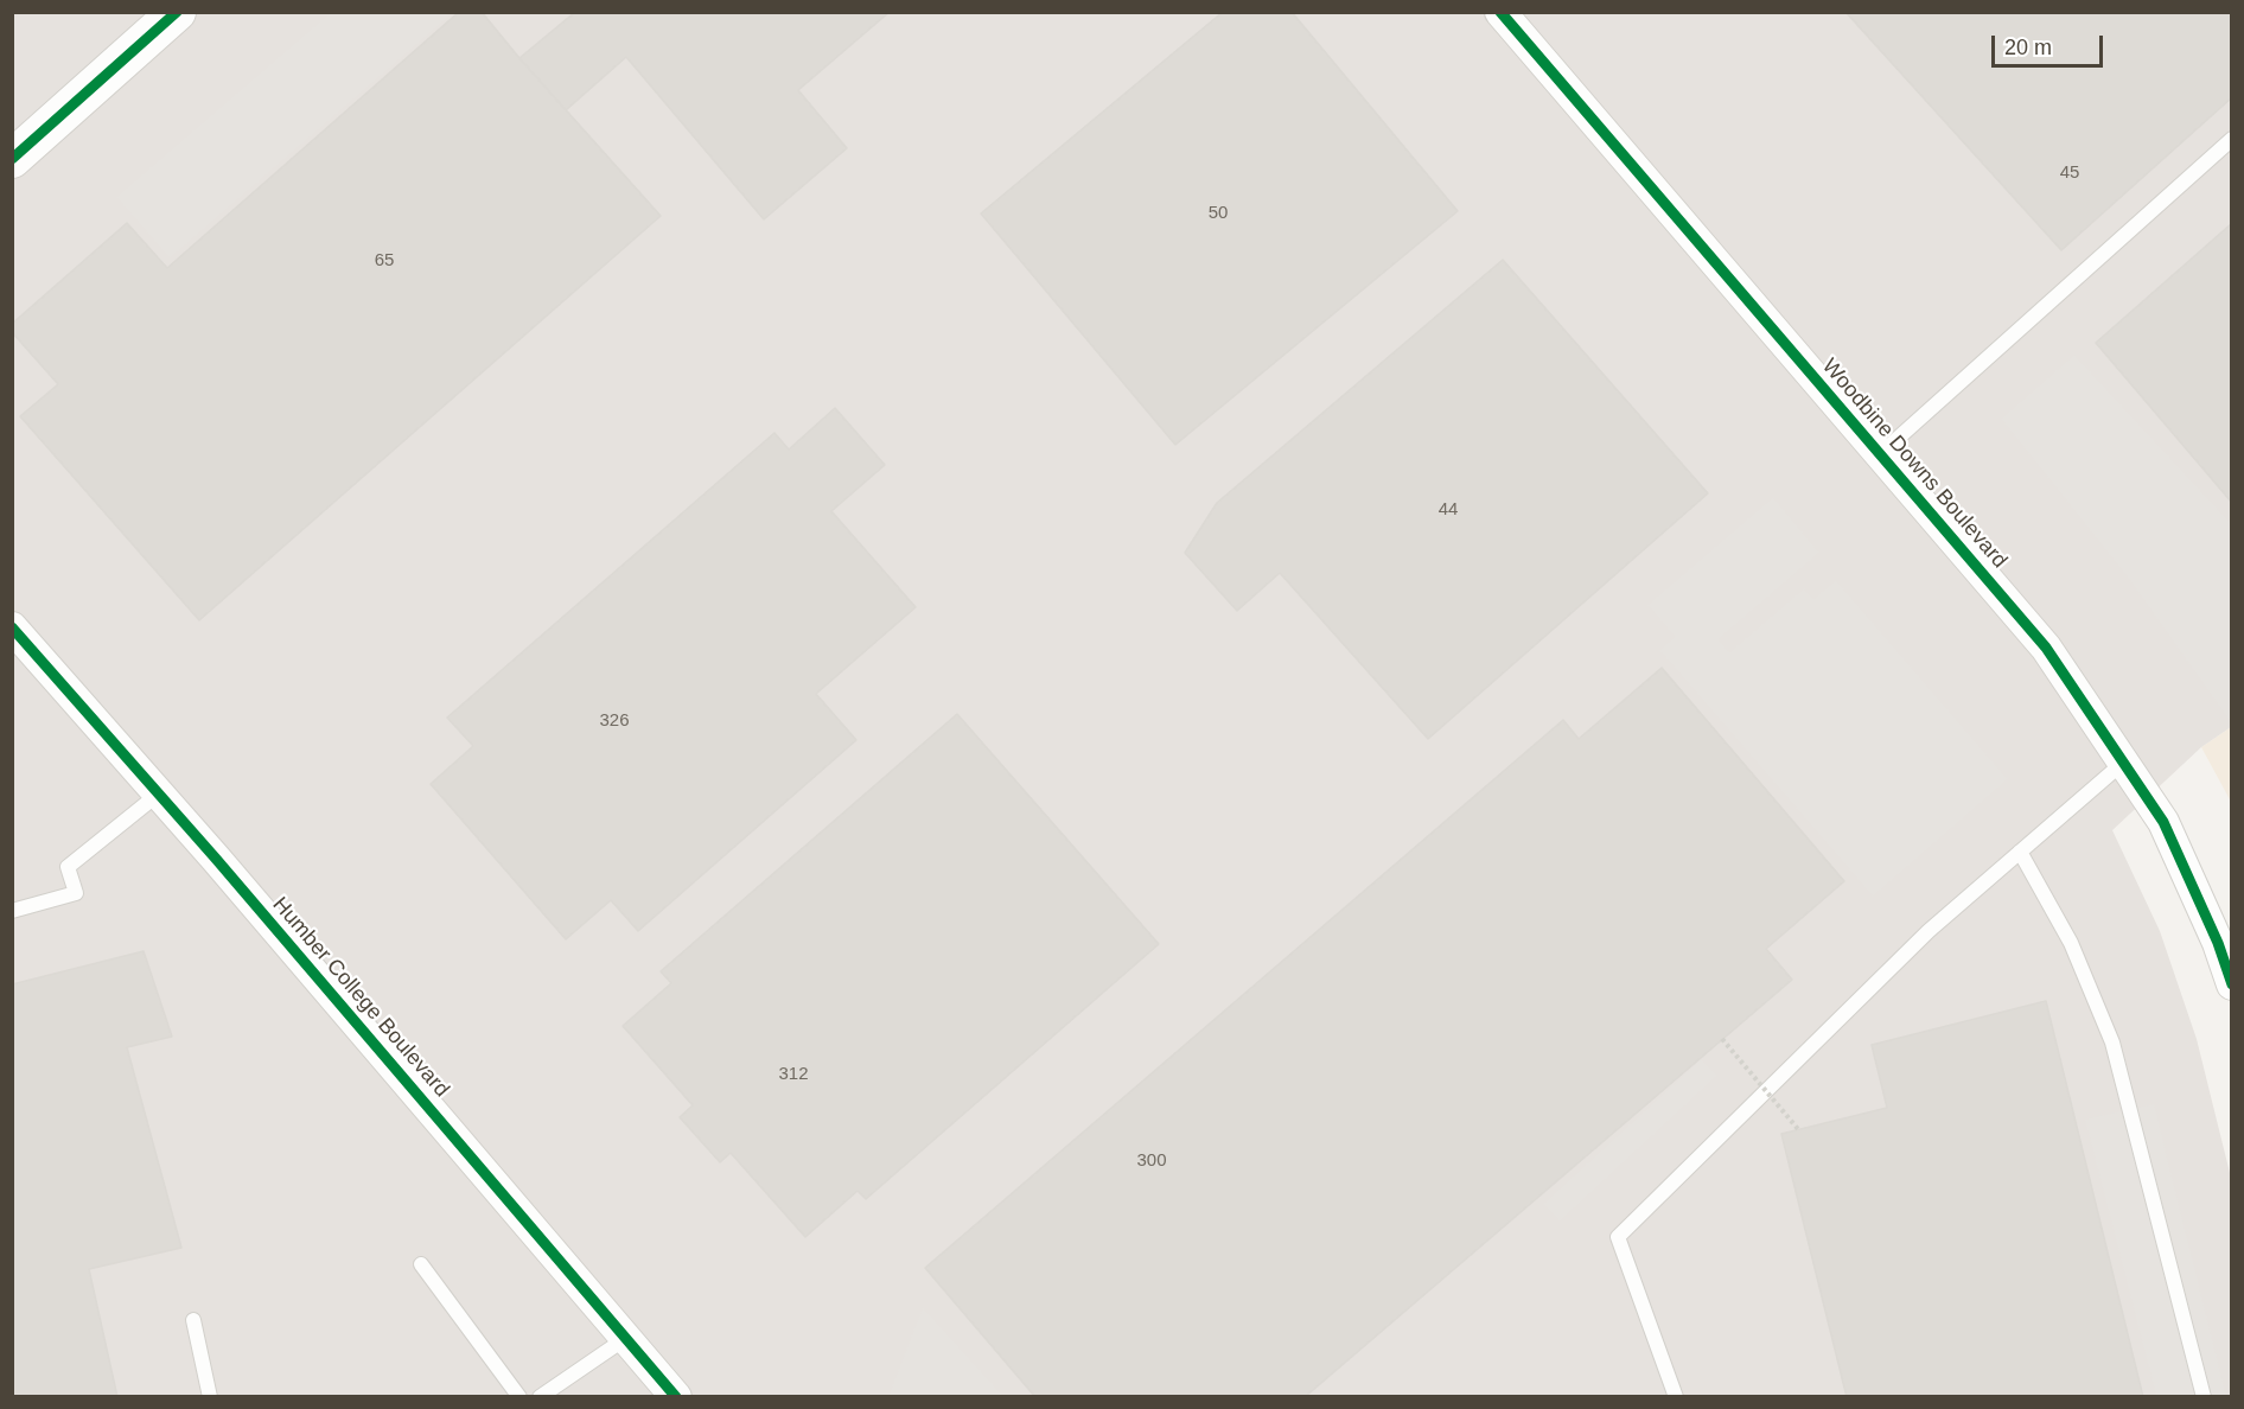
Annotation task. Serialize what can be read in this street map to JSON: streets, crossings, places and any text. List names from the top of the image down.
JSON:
{
  "streets": {
    "street": ["Woodbine Downs Boulevard", "Humber College Boulevard"]
  },
  "house_numbers": [
    "45",
    "50",
    "65",
    "44",
    "326",
    "312",
    "300"
  ],
  "scale_bar": "20 m"
}
